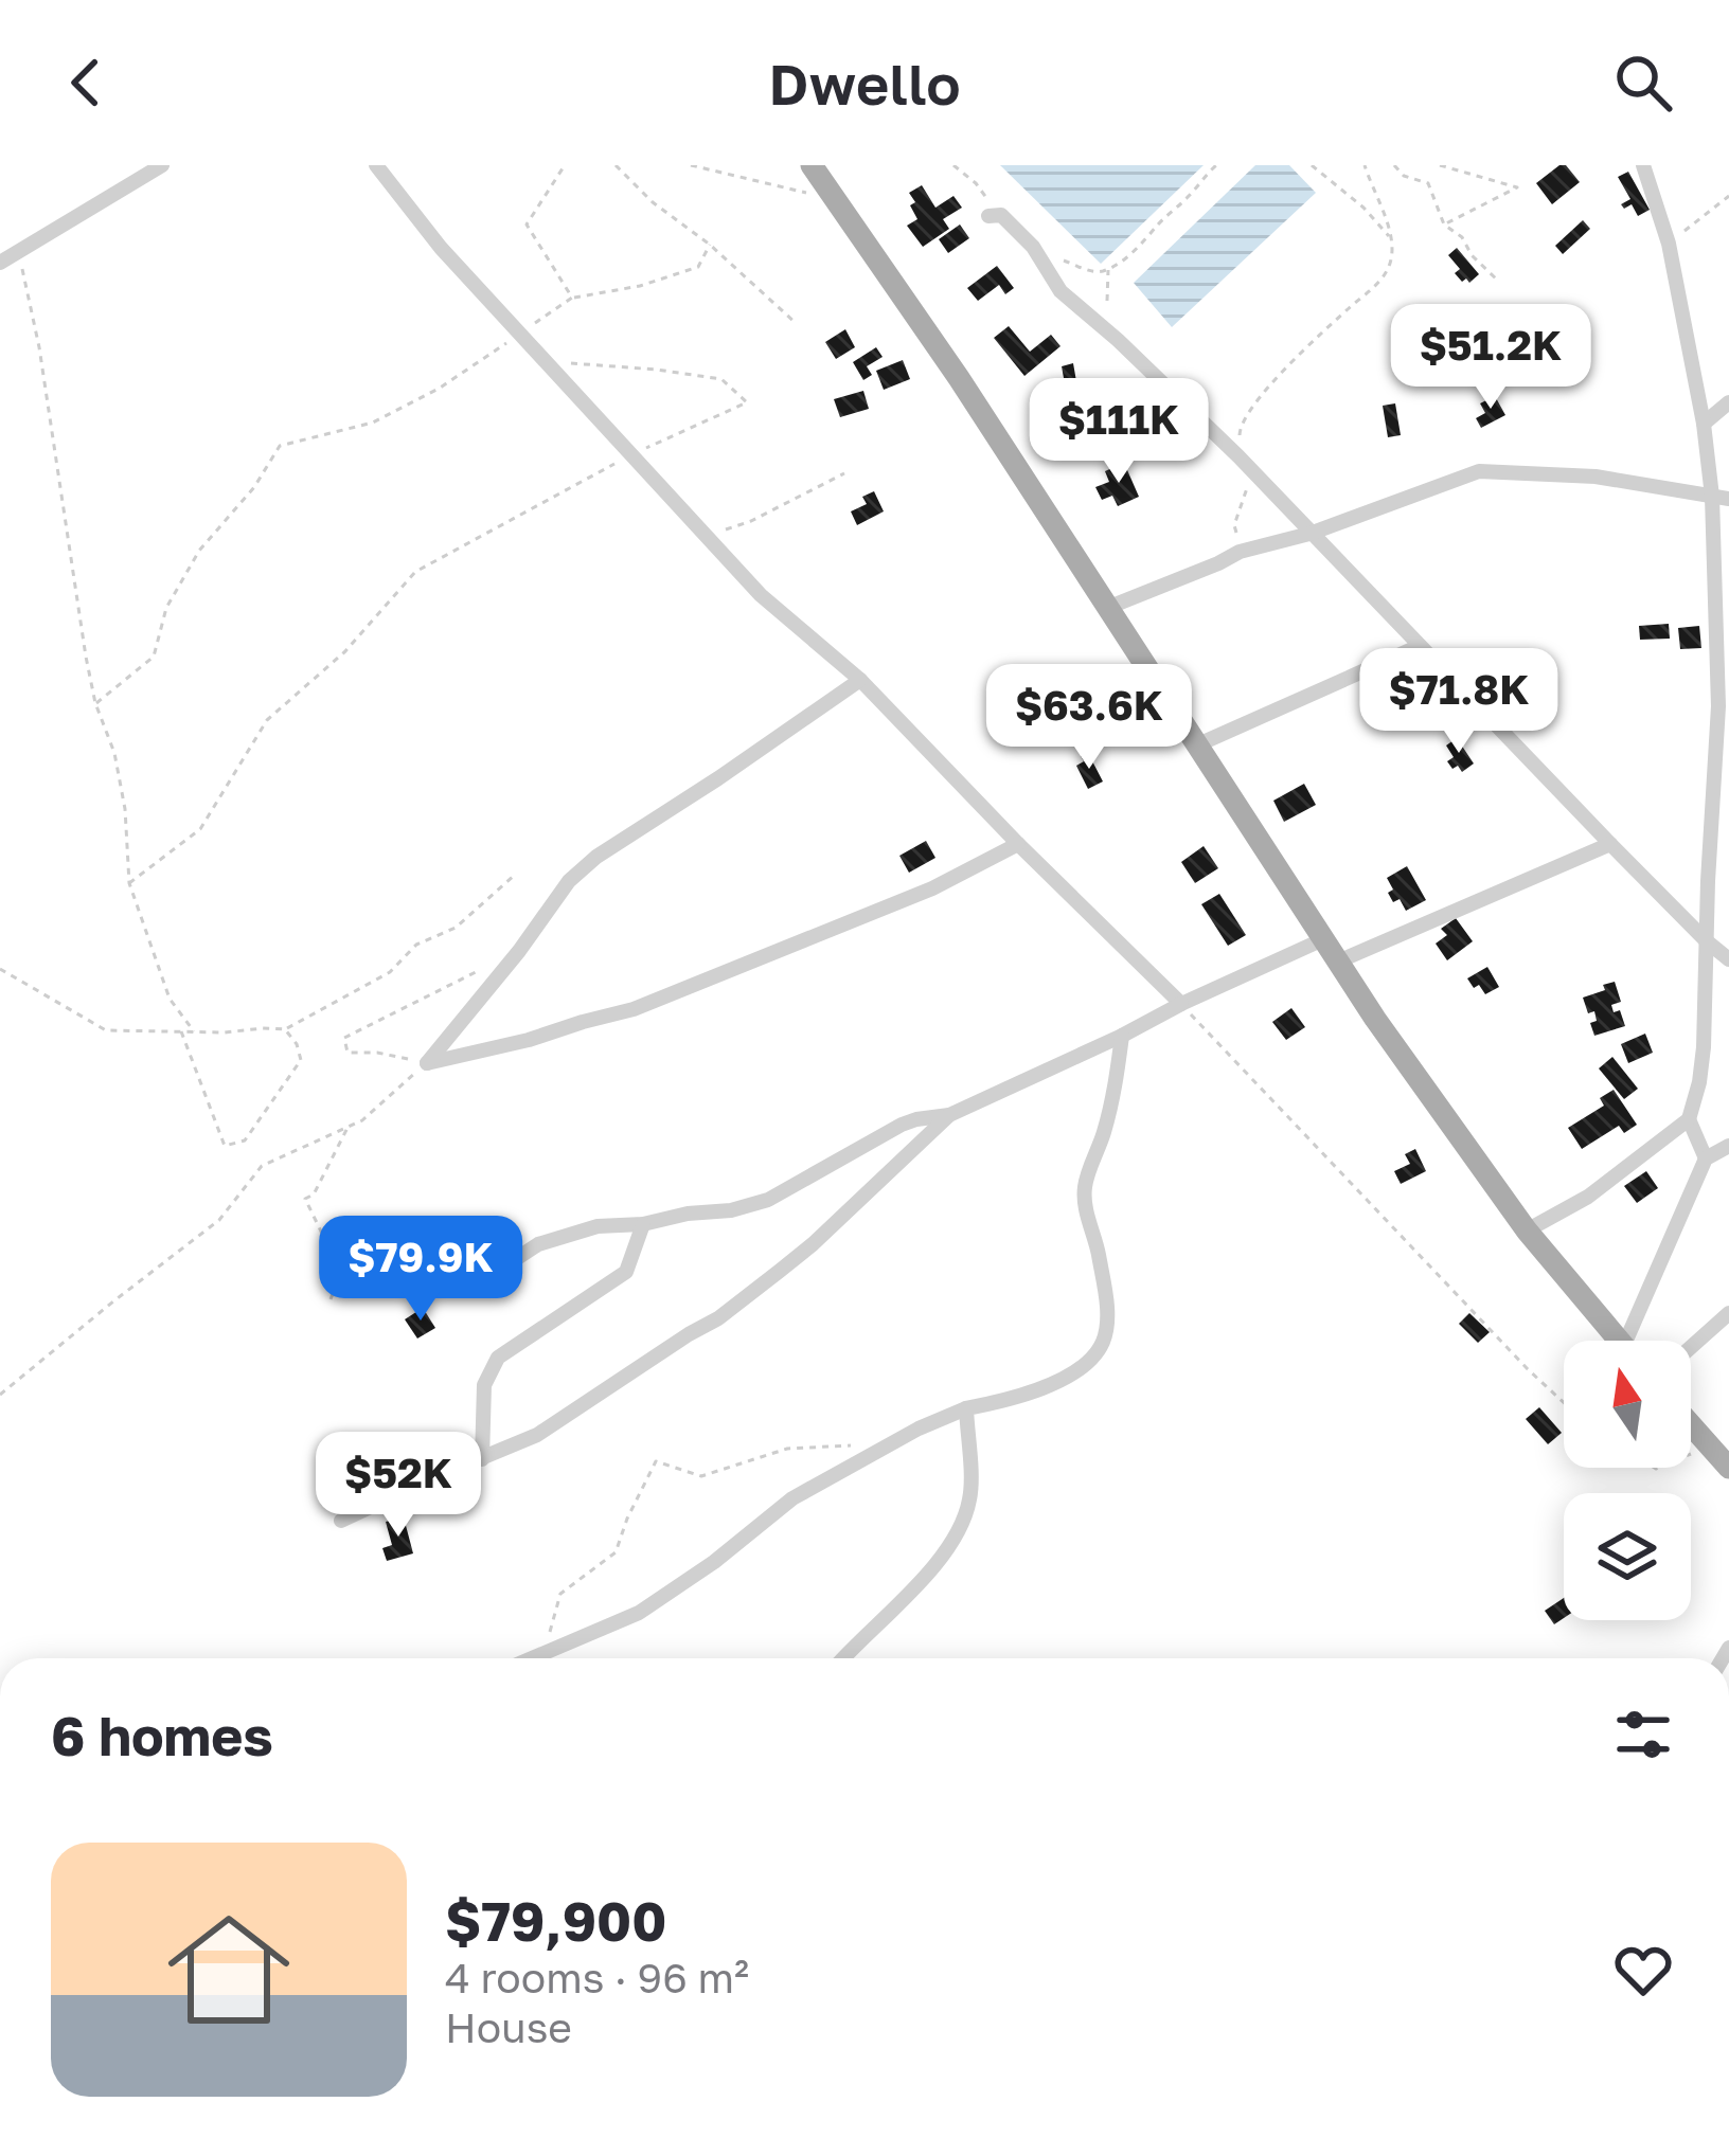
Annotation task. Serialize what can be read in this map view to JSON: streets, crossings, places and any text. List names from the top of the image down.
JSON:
{
  "north": "top",
  "page": {
    "header": "Dwello",
    "price": [
      "$51.2K",
      "$111K",
      "$71.8K",
      "$63.6K",
      "$79.9K",
      "$52K"
    ],
    "heading": "6 homes",
    "list": [
      {
        "name": "$79,900",
        "note": "4 rooms · 96 m² · House"
      }
    ]
  }
}
